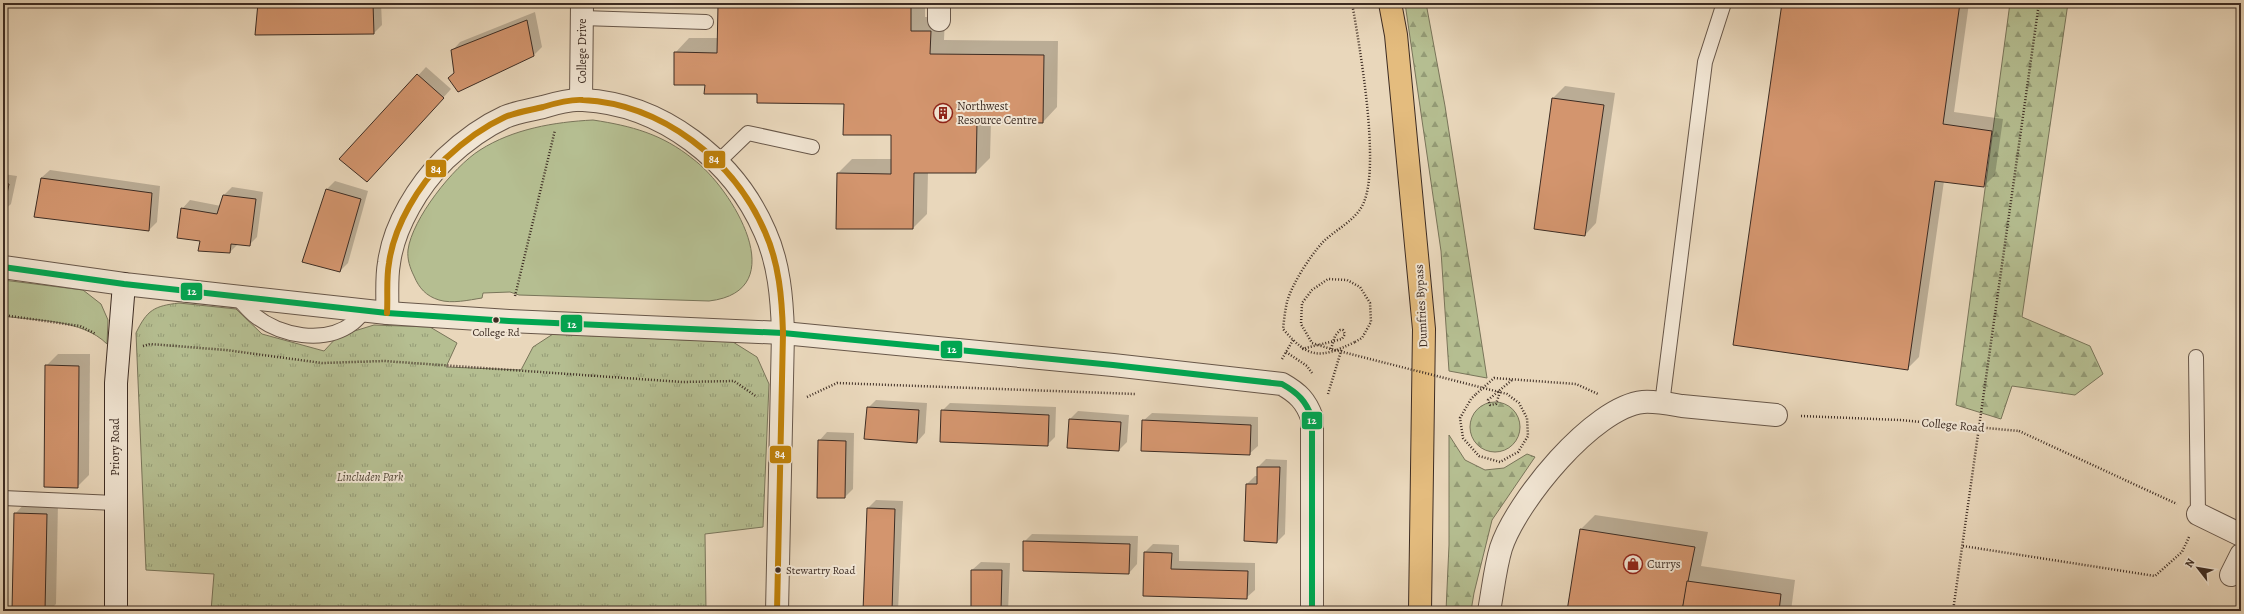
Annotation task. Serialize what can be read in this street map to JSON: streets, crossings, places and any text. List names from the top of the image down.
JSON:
{
  "streets": {
    "highway": ["Dumfries Bypass"],
    "street": ["College Drive", "Priory Road"],
    "path": ["College Road"]
  },
  "parks": ["Lincluden Park"],
  "places": {
    "building": ["Northwest Resource Centre"],
    "other": ["College Rd", "Stewartry Road"],
    "shop": ["Currys"]
  },
  "lines": ["transit line 84", "transit line 12"],
  "north": "top left"
}
